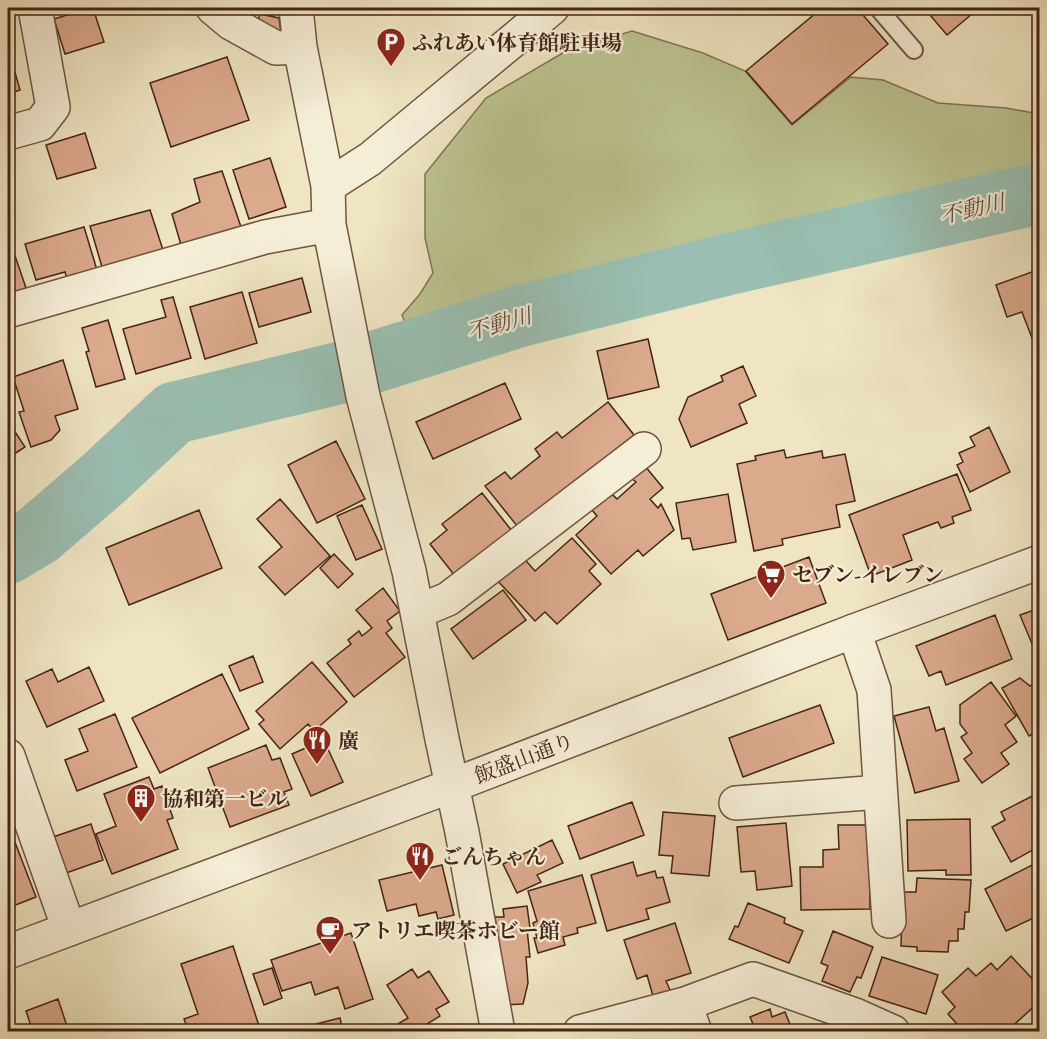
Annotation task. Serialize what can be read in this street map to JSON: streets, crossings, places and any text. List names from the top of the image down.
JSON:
{
  "streets": {
    "street": ["飯盛山通り"]
  },
  "water": ["不動川"],
  "places": {
    "parking": ["ふれあい体育館駐車場"],
    "supermarket": ["セブン-イレブン"],
    "restaurant": ["廣", "ごんちゃん"],
    "building": ["協和第一ビル"],
    "cafe": ["アトリエ喫茶ホビー館"]
  }
}
